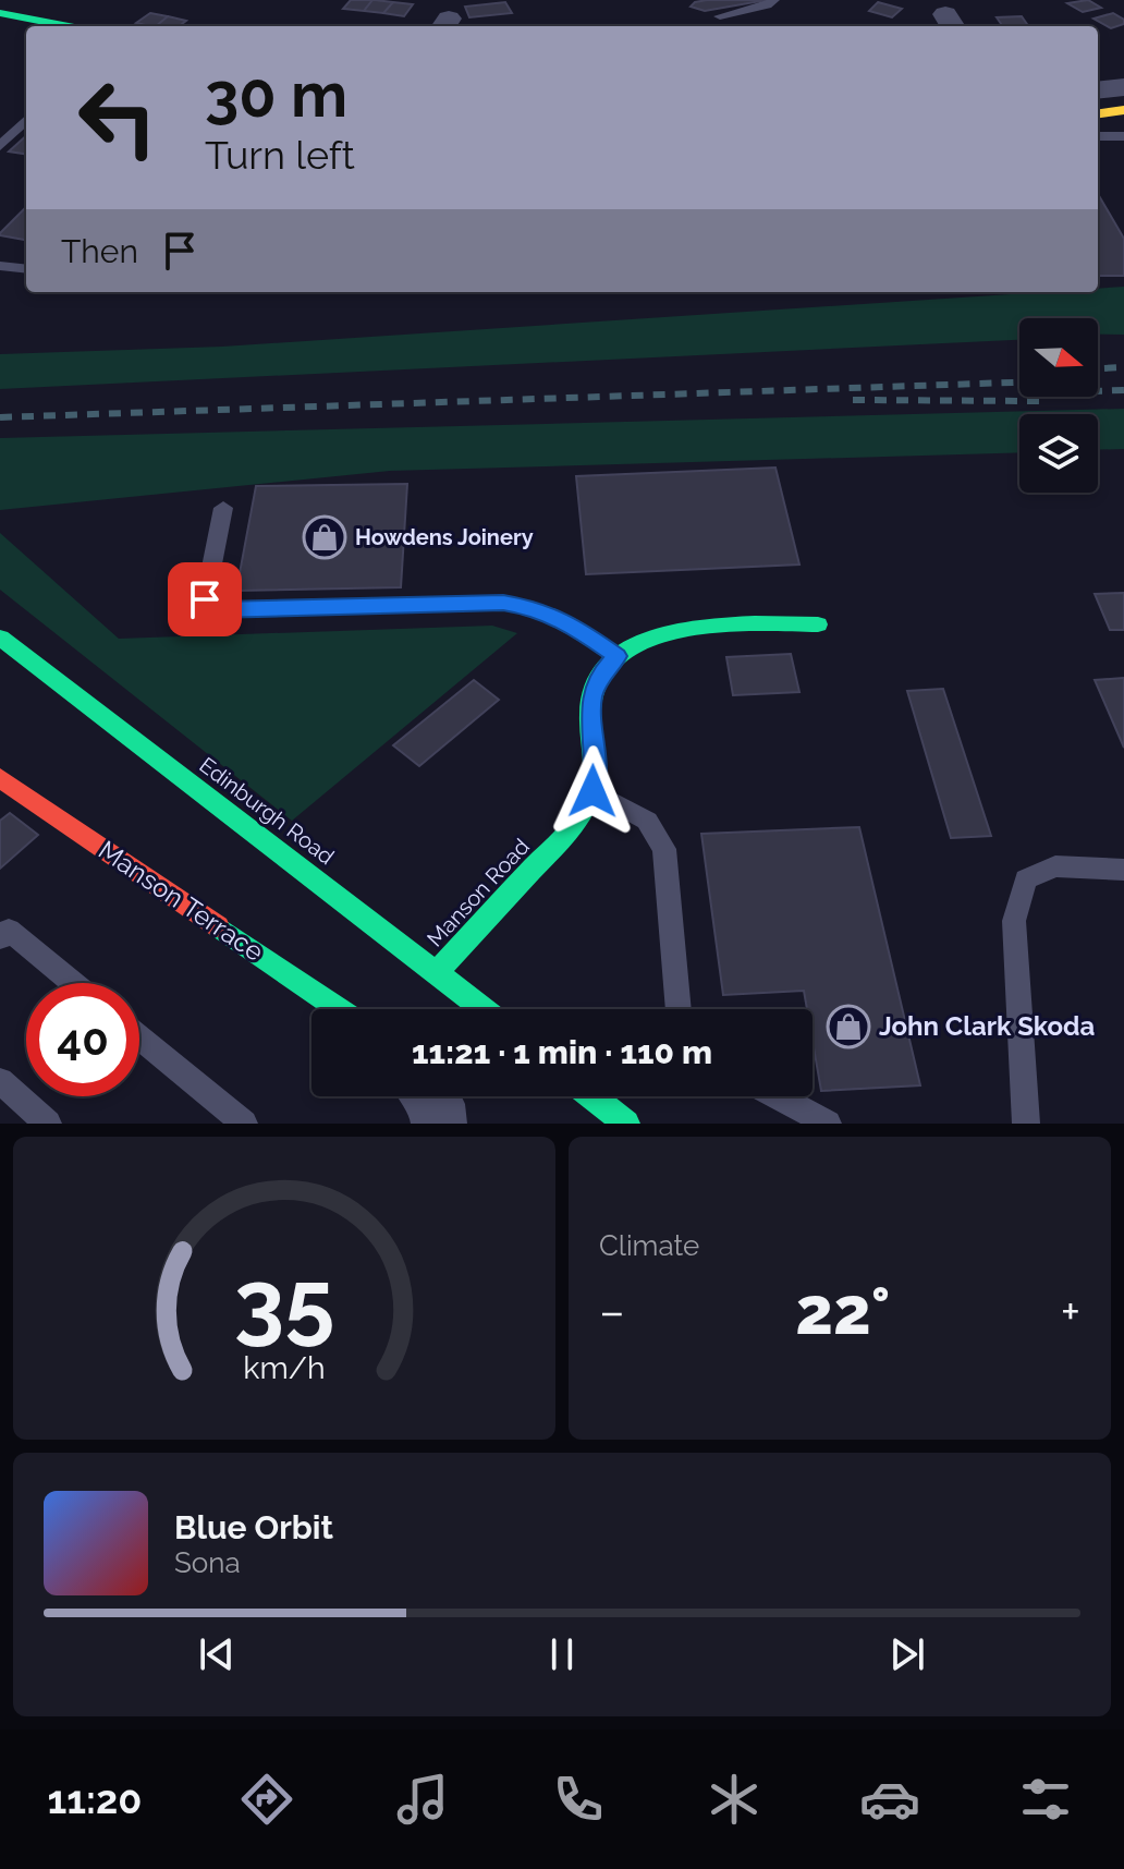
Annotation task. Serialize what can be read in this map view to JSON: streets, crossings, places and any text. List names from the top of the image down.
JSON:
{
  "streets": {
    "street": ["Edinburgh Road", "Manson Road", "Manson Terrace"]
  },
  "crossings": [
    ["Edinburgh Road", "Manson Road"]
  ],
  "places": {
    "shop": ["Howdens Joinery", "John Clark Skoda"]
  },
  "north": "right",
  "page": {
    "turn": ["30 m", "Turn left"],
    "then": "Then",
    "limit": "40",
    "trip": "11:21 · 1 min · 110 m",
    "tile": "Climate",
    "heat": ["−", "22°", "+"],
    "song": ["Blue Orbit", "Sona"],
    "tabs": "11:20",
    "gauge": ["35", "km/h"]
  }
}
